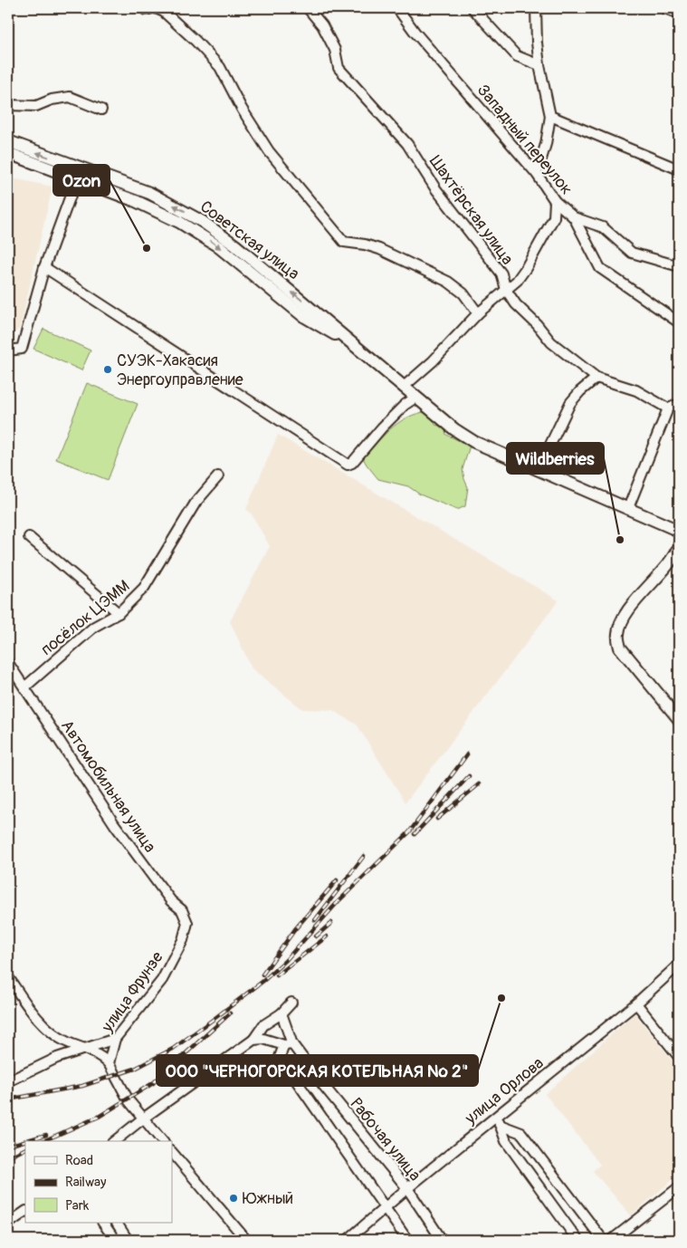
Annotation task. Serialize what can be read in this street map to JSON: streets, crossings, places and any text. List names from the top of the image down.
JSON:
{
  "streets": {
    "main road": ["Советская улица"],
    "street": [
      "Западный переулок",
      "Шахтёрская улица",
      "посёлок ЦЭММ",
      "Автомобильная улица",
      "улица Фрунзе",
      "улица Орлова",
      "Рабочая улица"
    ]
  },
  "crossings": [
    ["посёлок ЦЭММ", "Автомобильная улица"],
    ["Автомобильная улица", "улица Фрунзе"],
    ["улица Орлова", "Рабочая улица"]
  ],
  "places": [
    "Ozon",
    "СУЭК-Хакасия Энергоуправление",
    "Wildberries",
    "ООО \"ЧЕРНОГОРСКАЯ КОТЕЛЬНАЯ № 2\"",
    "Южный"
  ],
  "legend": ["Road", "Railway", "Park"]
}
